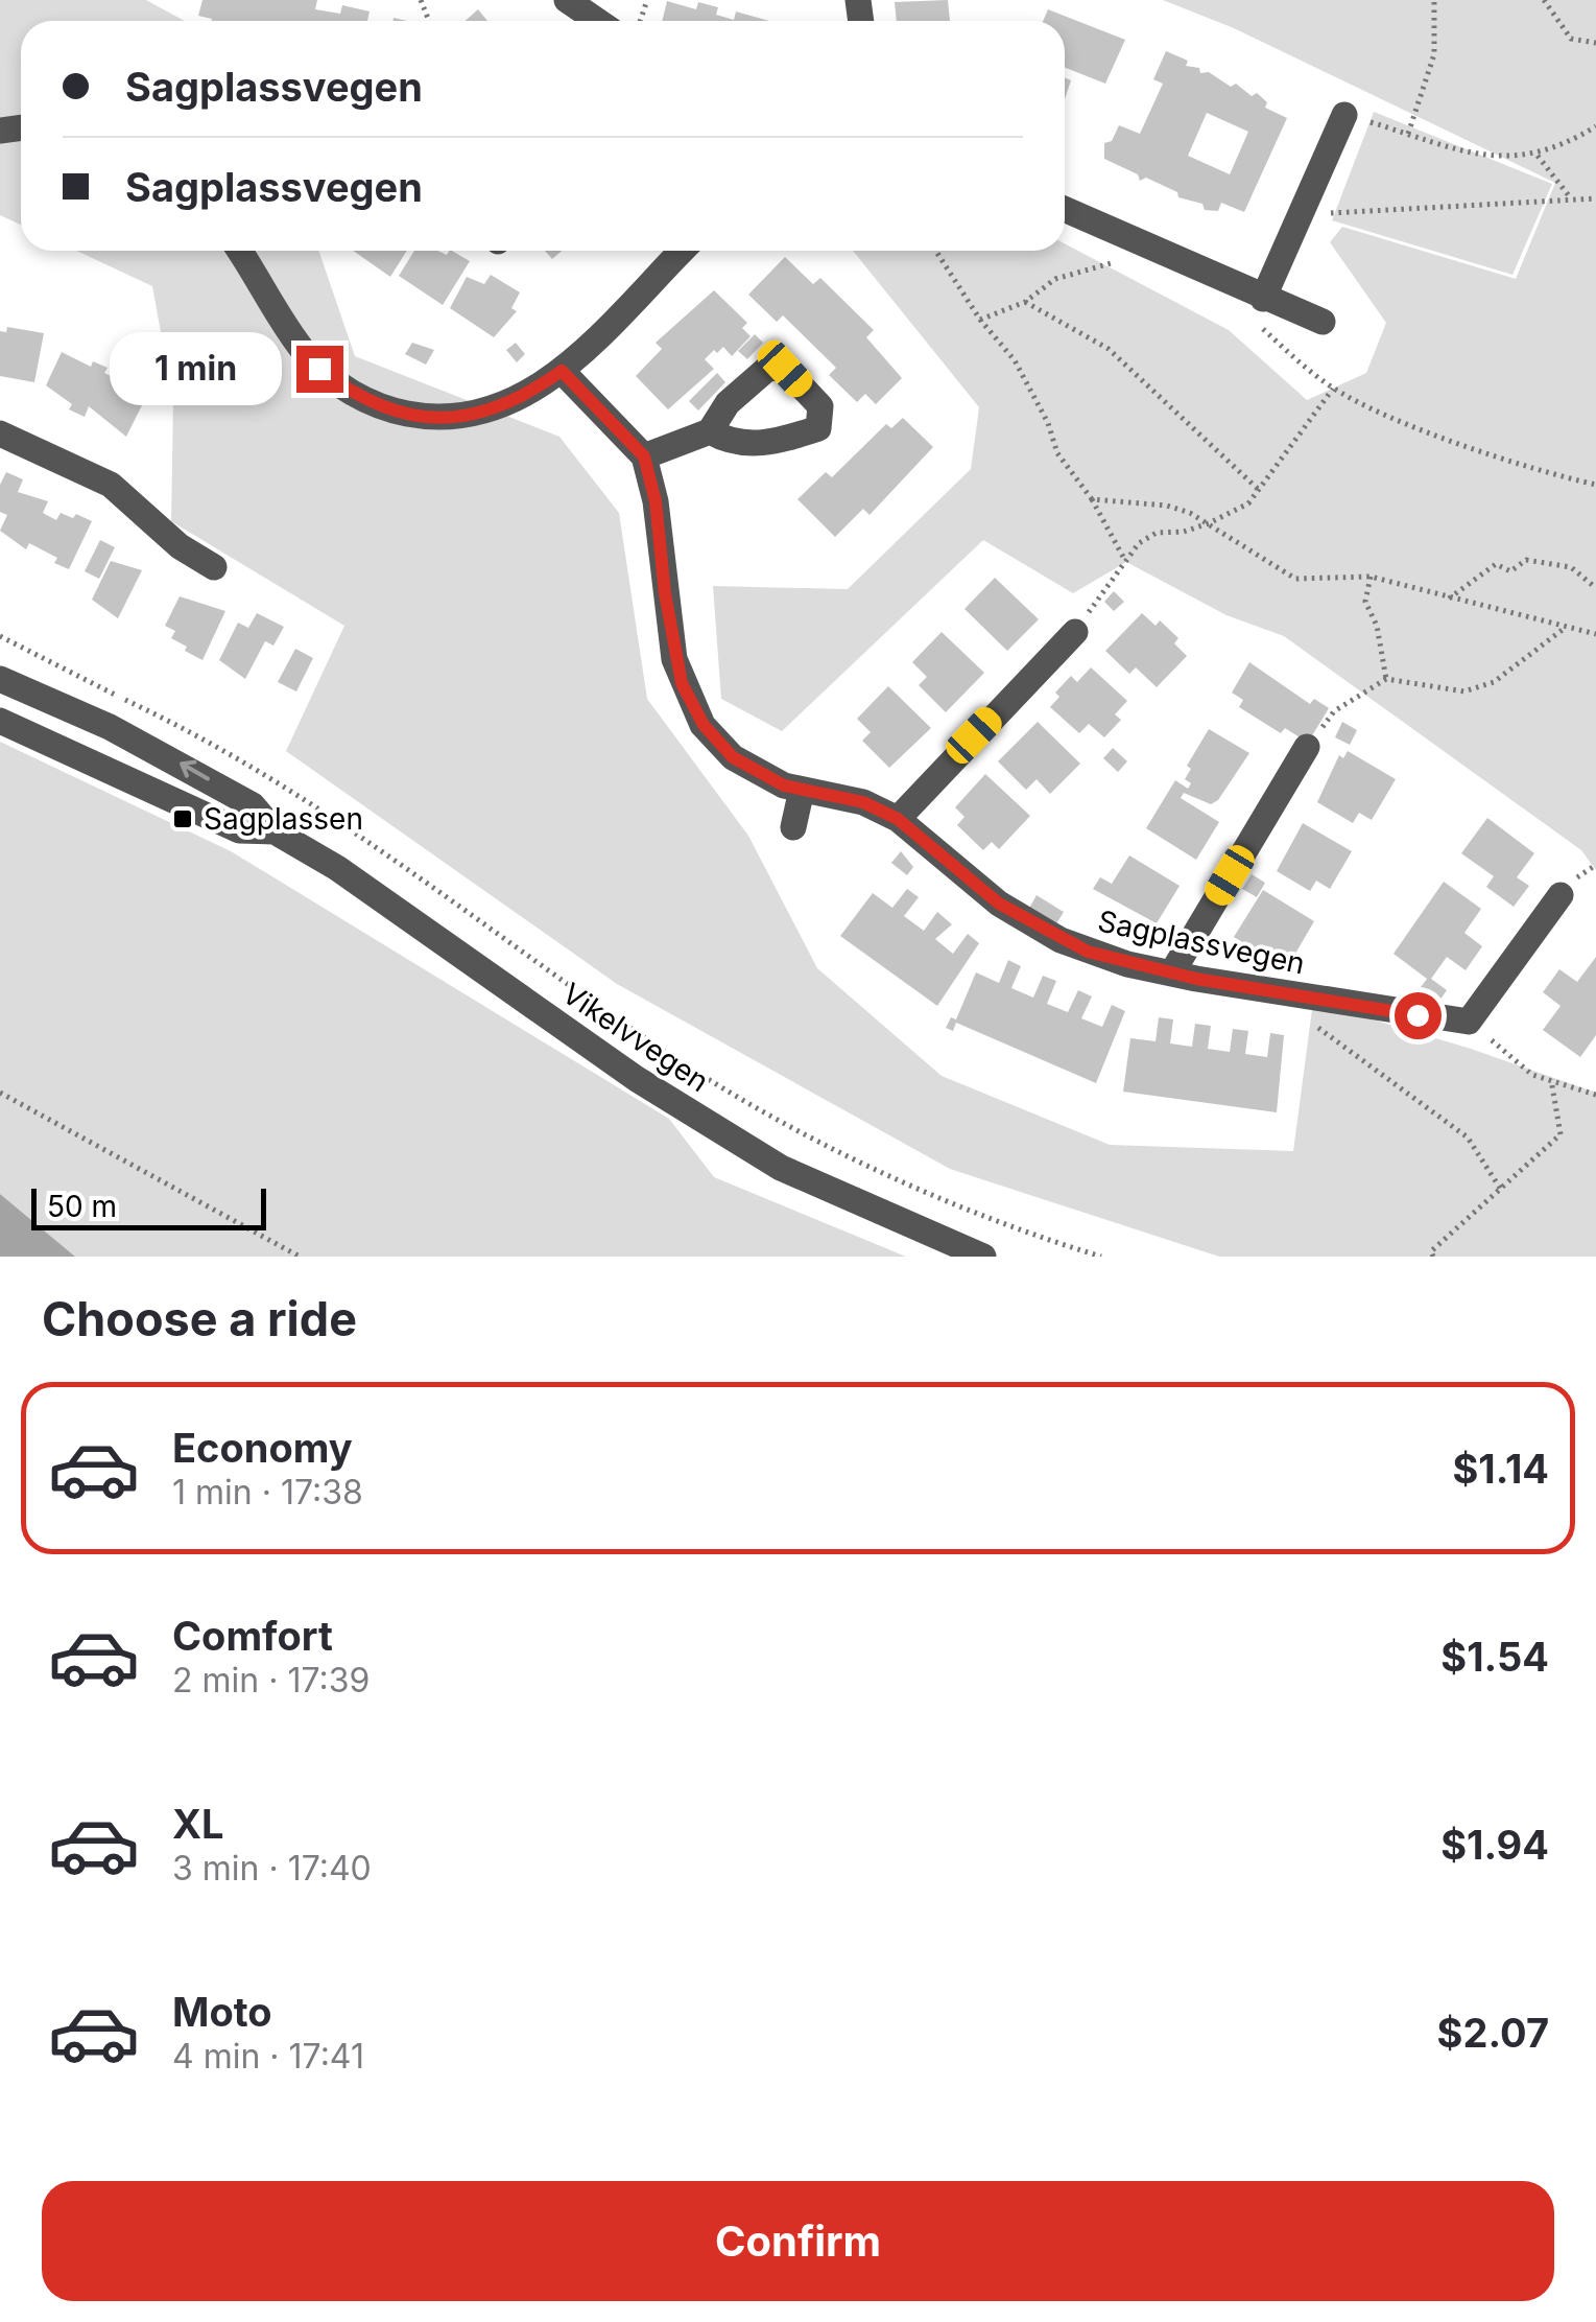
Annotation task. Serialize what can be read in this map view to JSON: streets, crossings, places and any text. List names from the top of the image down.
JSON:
{
  "streets": {
    "street": ["Sagplassvegen", "Vikelvvegen"]
  },
  "places": {
    "transit": ["Sagplassen"]
  },
  "scale_bar": "50 m",
  "page": {
    "banner": ["Sagplassvegen", "Sagplassvegen"],
    "bubble": "1 min",
    "scale": "50 m",
    "heading": "Choose a ride",
    "list": [
      {
        "name": "Economy",
        "note": "1 min · 17:38",
        "value": "$1.14"
      },
      {
        "name": "Comfort",
        "note": "2 min · 17:39",
        "value": "$1.54"
      },
      {
        "name": "XL",
        "note": "3 min · 17:40",
        "value": "$1.94"
      },
      {
        "name": "Moto",
        "note": "4 min · 17:41",
        "value": "$2.07"
      }
    ],
    "buttons": "Confirm"
  }
}
